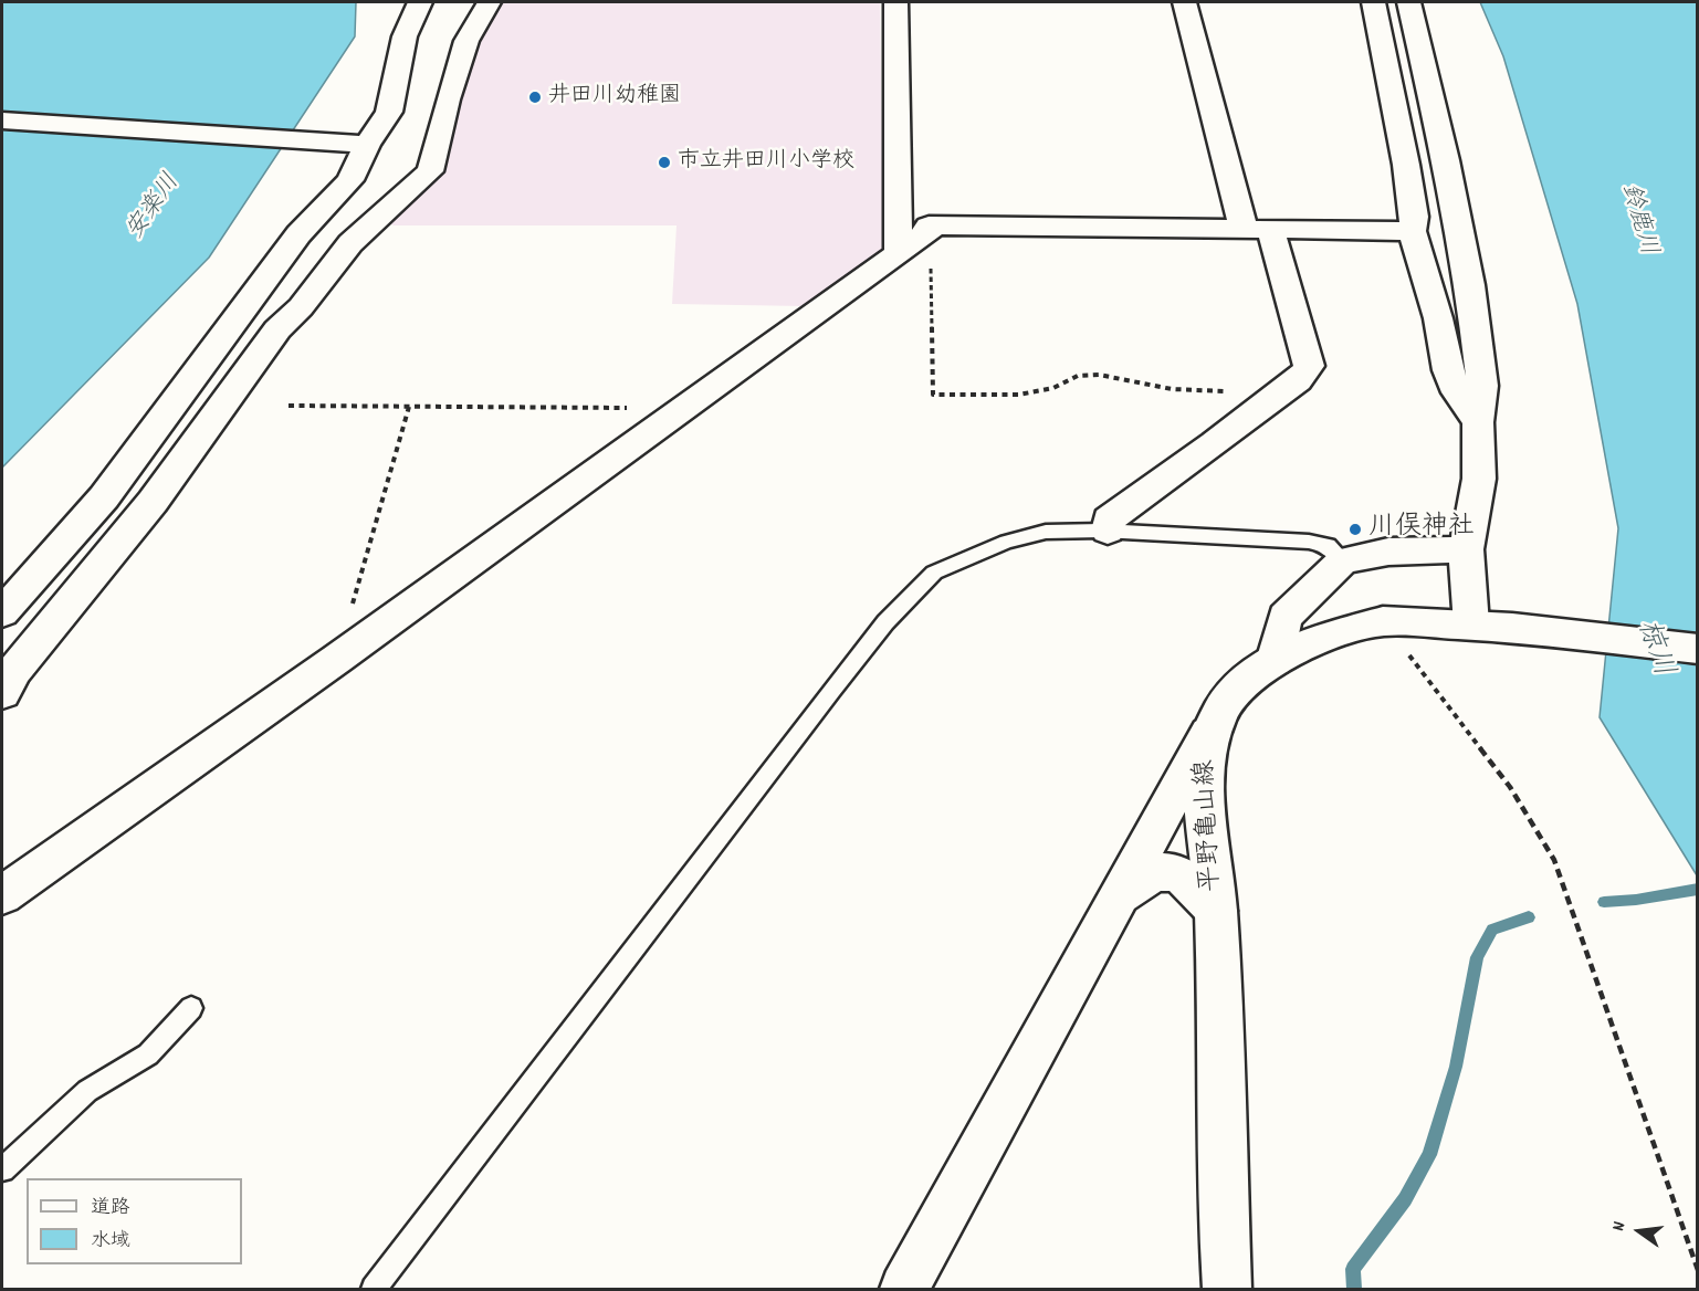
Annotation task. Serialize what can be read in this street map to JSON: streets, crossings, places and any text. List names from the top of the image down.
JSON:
{
  "streets": {
    "street": ["平野亀山線"]
  },
  "water": ["安楽川", "鈴鹿川", "椋川"],
  "places": ["井田川幼稚園", "市立井田川小学校", "川俣神社"],
  "legend": ["道路", "水域"],
  "north": "left"
}
